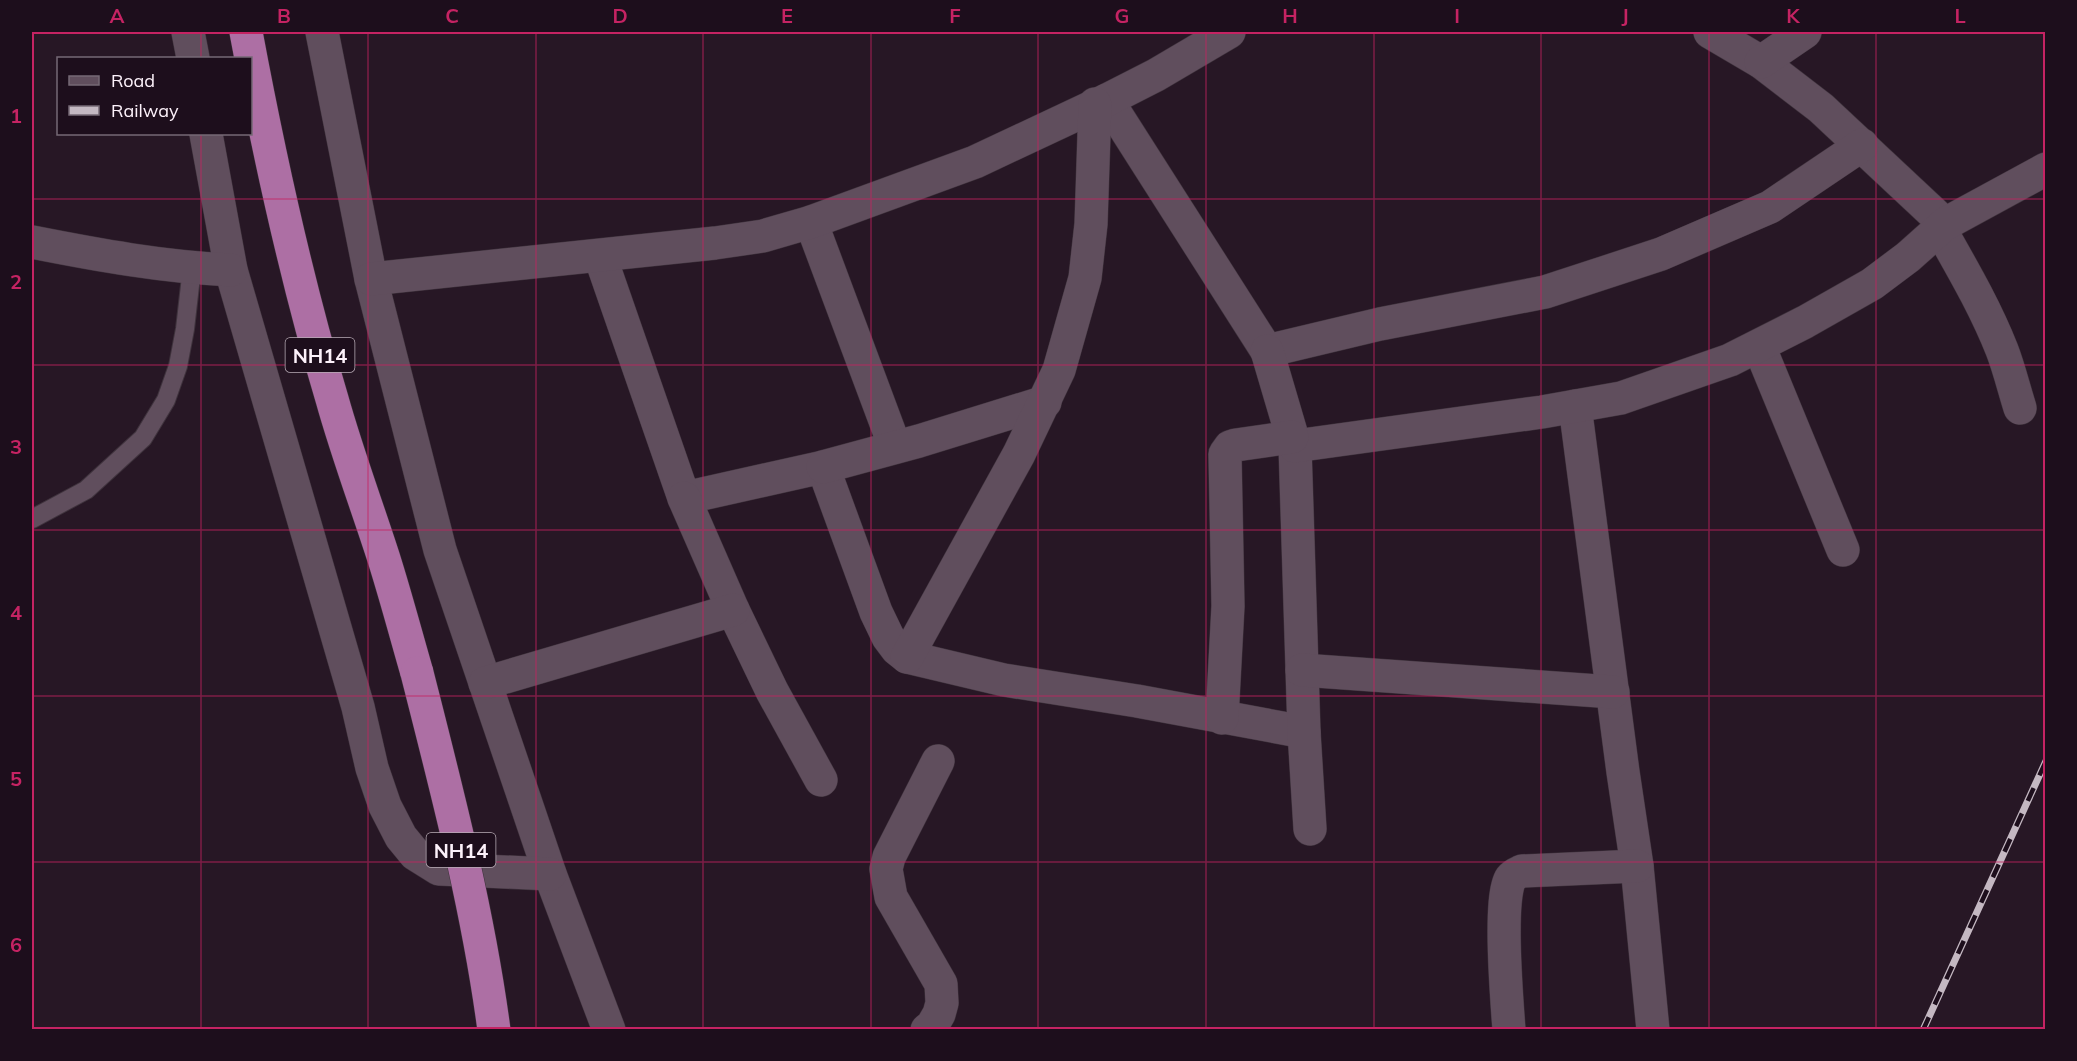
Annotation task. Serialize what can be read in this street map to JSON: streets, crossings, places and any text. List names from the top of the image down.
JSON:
{
  "streets": {
    "highway": ["NH14"]
  },
  "legend": ["Road", "Railway"],
  "grid": {
    "columns": [
      "A",
      "B",
      "C",
      "D",
      "E",
      "F",
      "G",
      "H",
      "I",
      "J",
      "K",
      "L"
    ],
    "rows": [
      "1",
      "2",
      "3",
      "4",
      "5",
      "6"
    ]
  }
}
